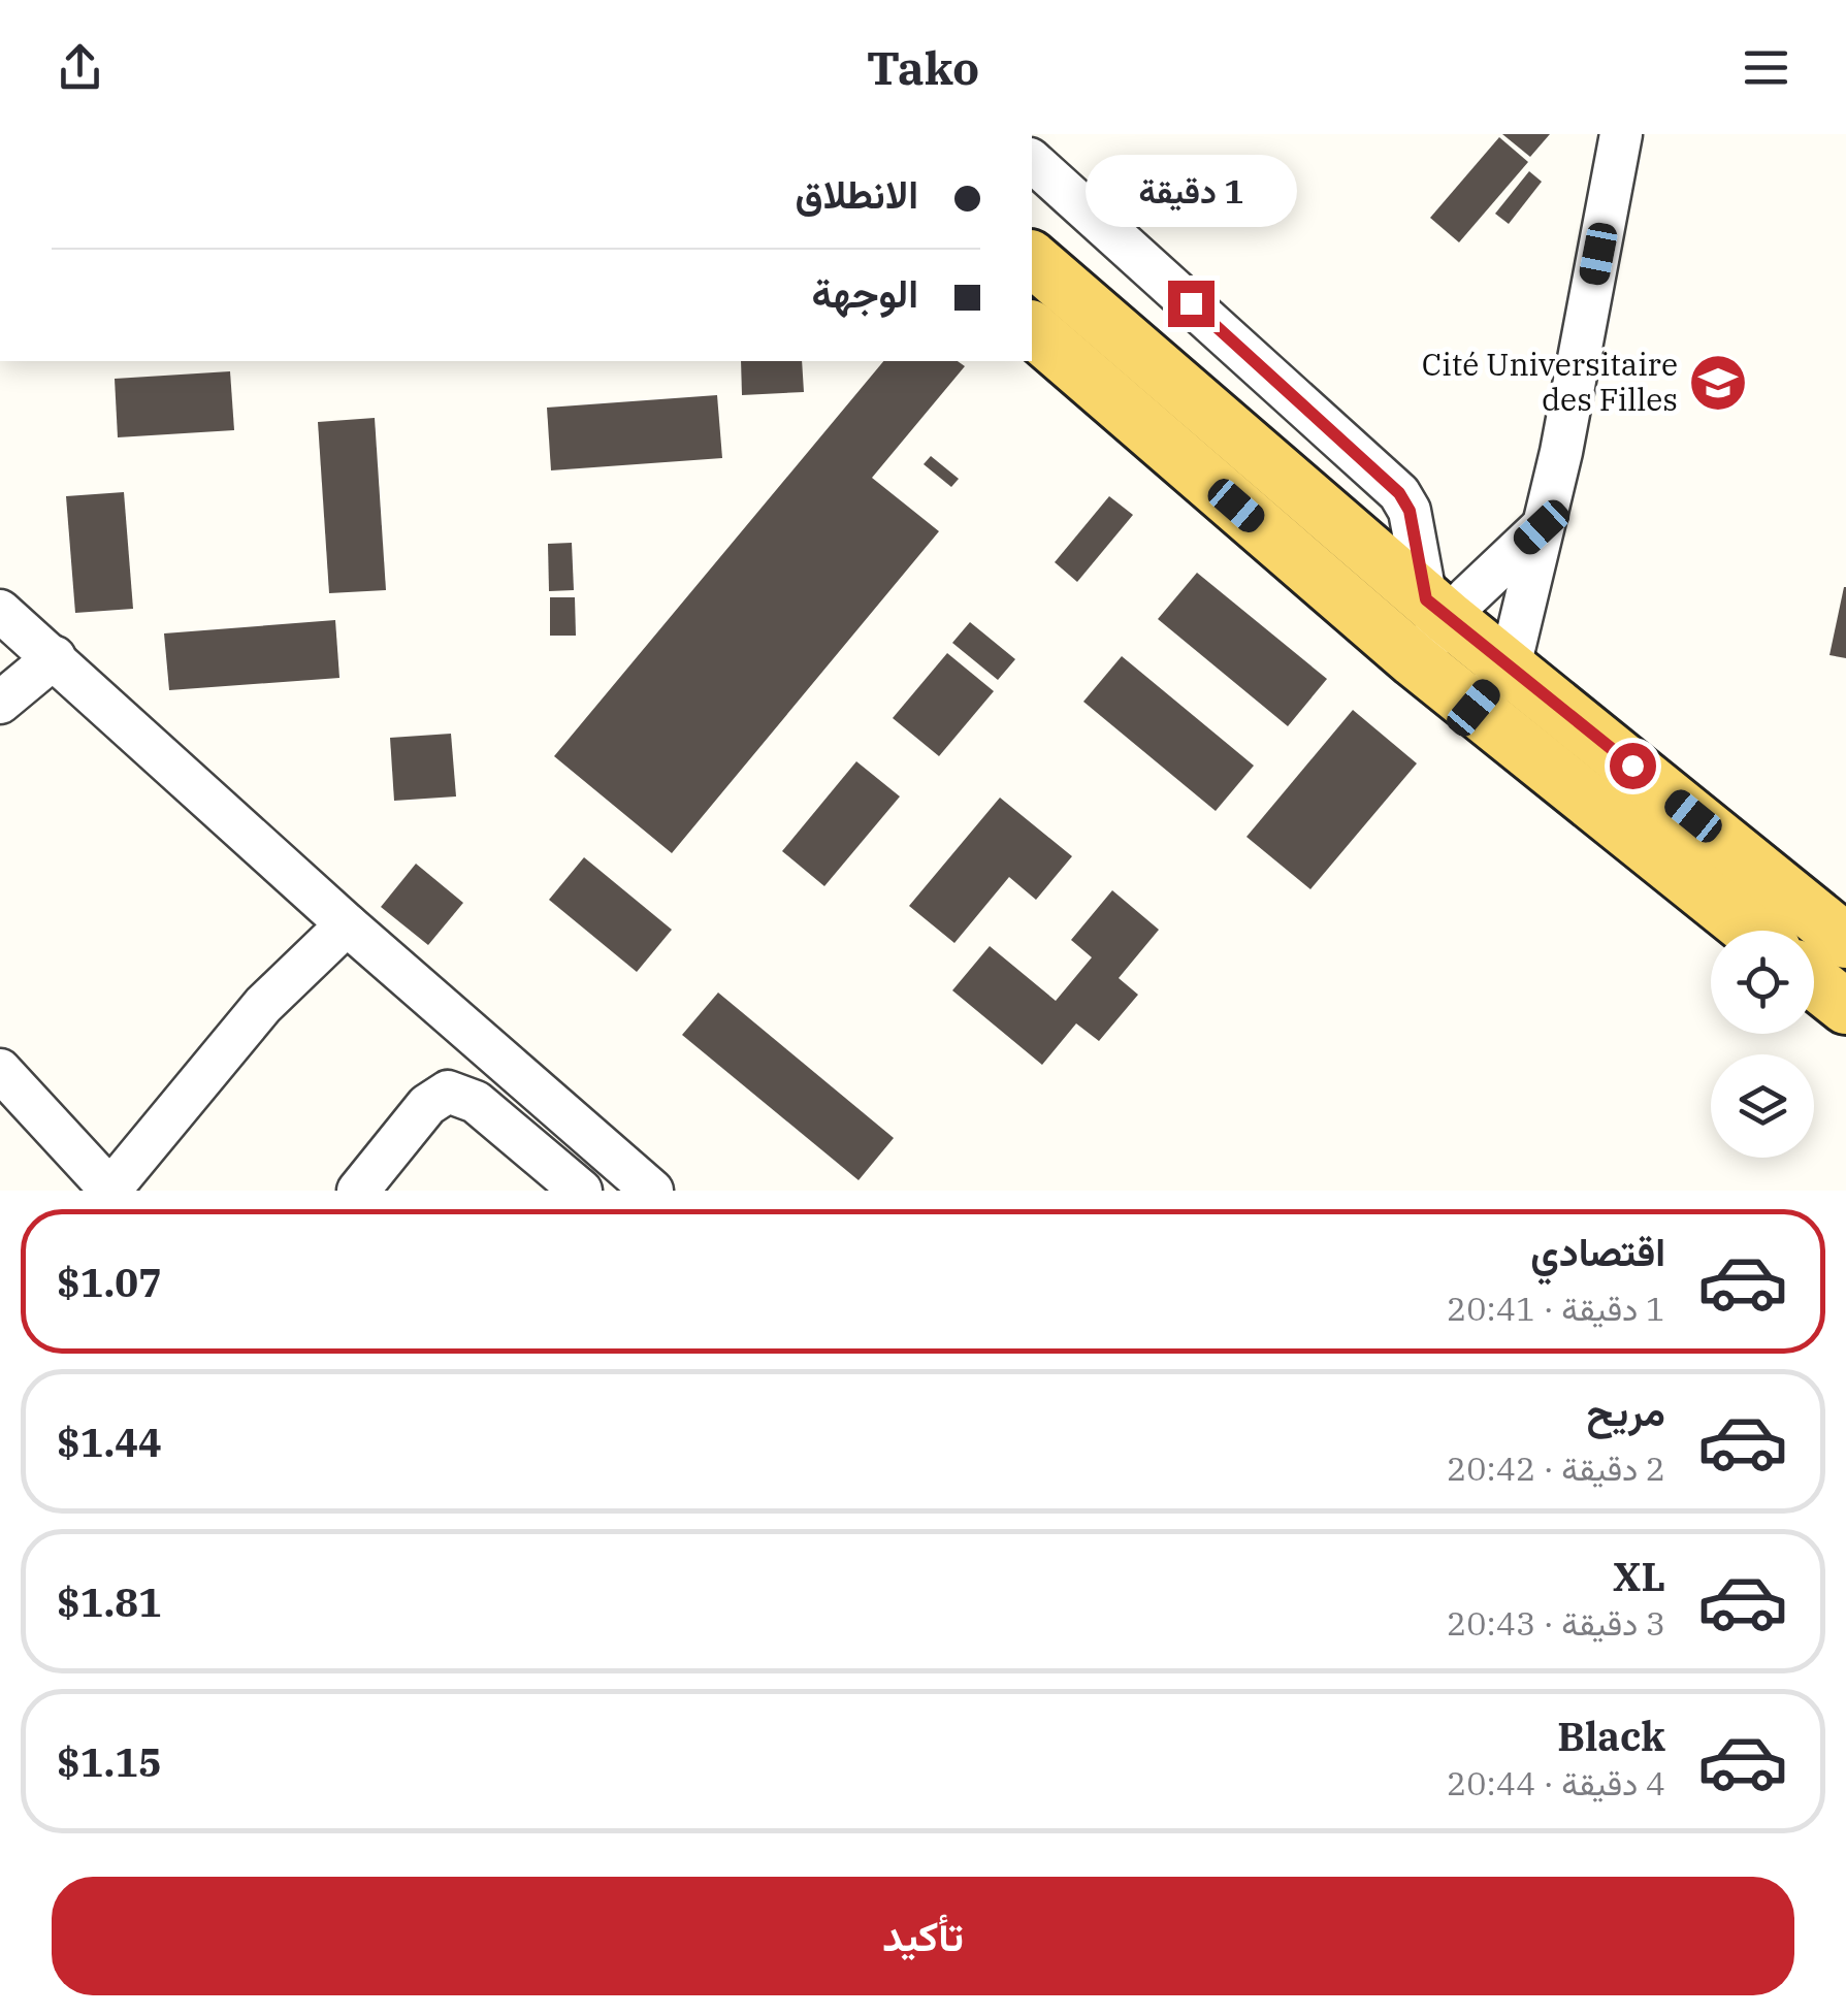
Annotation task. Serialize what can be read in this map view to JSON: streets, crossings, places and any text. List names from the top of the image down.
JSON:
{
  "places": {
    "school or university": ["Cité Universitaire des Filles"]
  },
  "page": {
    "header": "Tako",
    "banner": ["الانطلاق", "الوجهة"],
    "bubble": "1 دقيقة",
    "list": [
      {
        "name": "اقتصادي",
        "note": "1 دقيقة · 20:41",
        "value": "$1.07"
      },
      {
        "name": "مريح",
        "note": "2 دقيقة · 20:42",
        "value": "$1.44"
      },
      {
        "name": "XL",
        "note": "3 دقيقة · 20:43",
        "value": "$1.81"
      },
      {
        "name": "Black",
        "note": "4 دقيقة · 20:44",
        "value": "$1.15"
      }
    ],
    "buttons": "تأكيد"
  }
}
